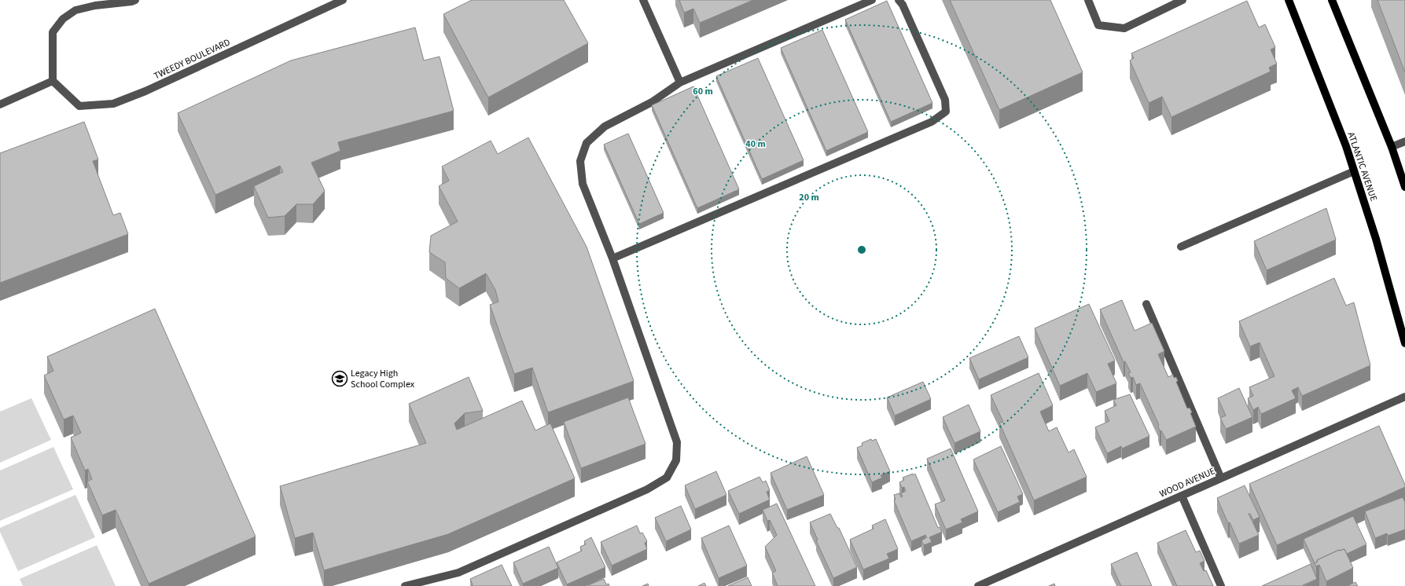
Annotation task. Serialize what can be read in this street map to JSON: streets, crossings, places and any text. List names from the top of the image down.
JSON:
{
  "streets": {
    "main road": ["ATLANTIC AVENUE"],
    "street": ["TWEEDY BOULEVARD", "WOOD AVENUE"]
  },
  "places": {
    "school or university": ["Legacy High School Complex"]
  },
  "rings": ["60 m", "40 m", "20 m"]
}
